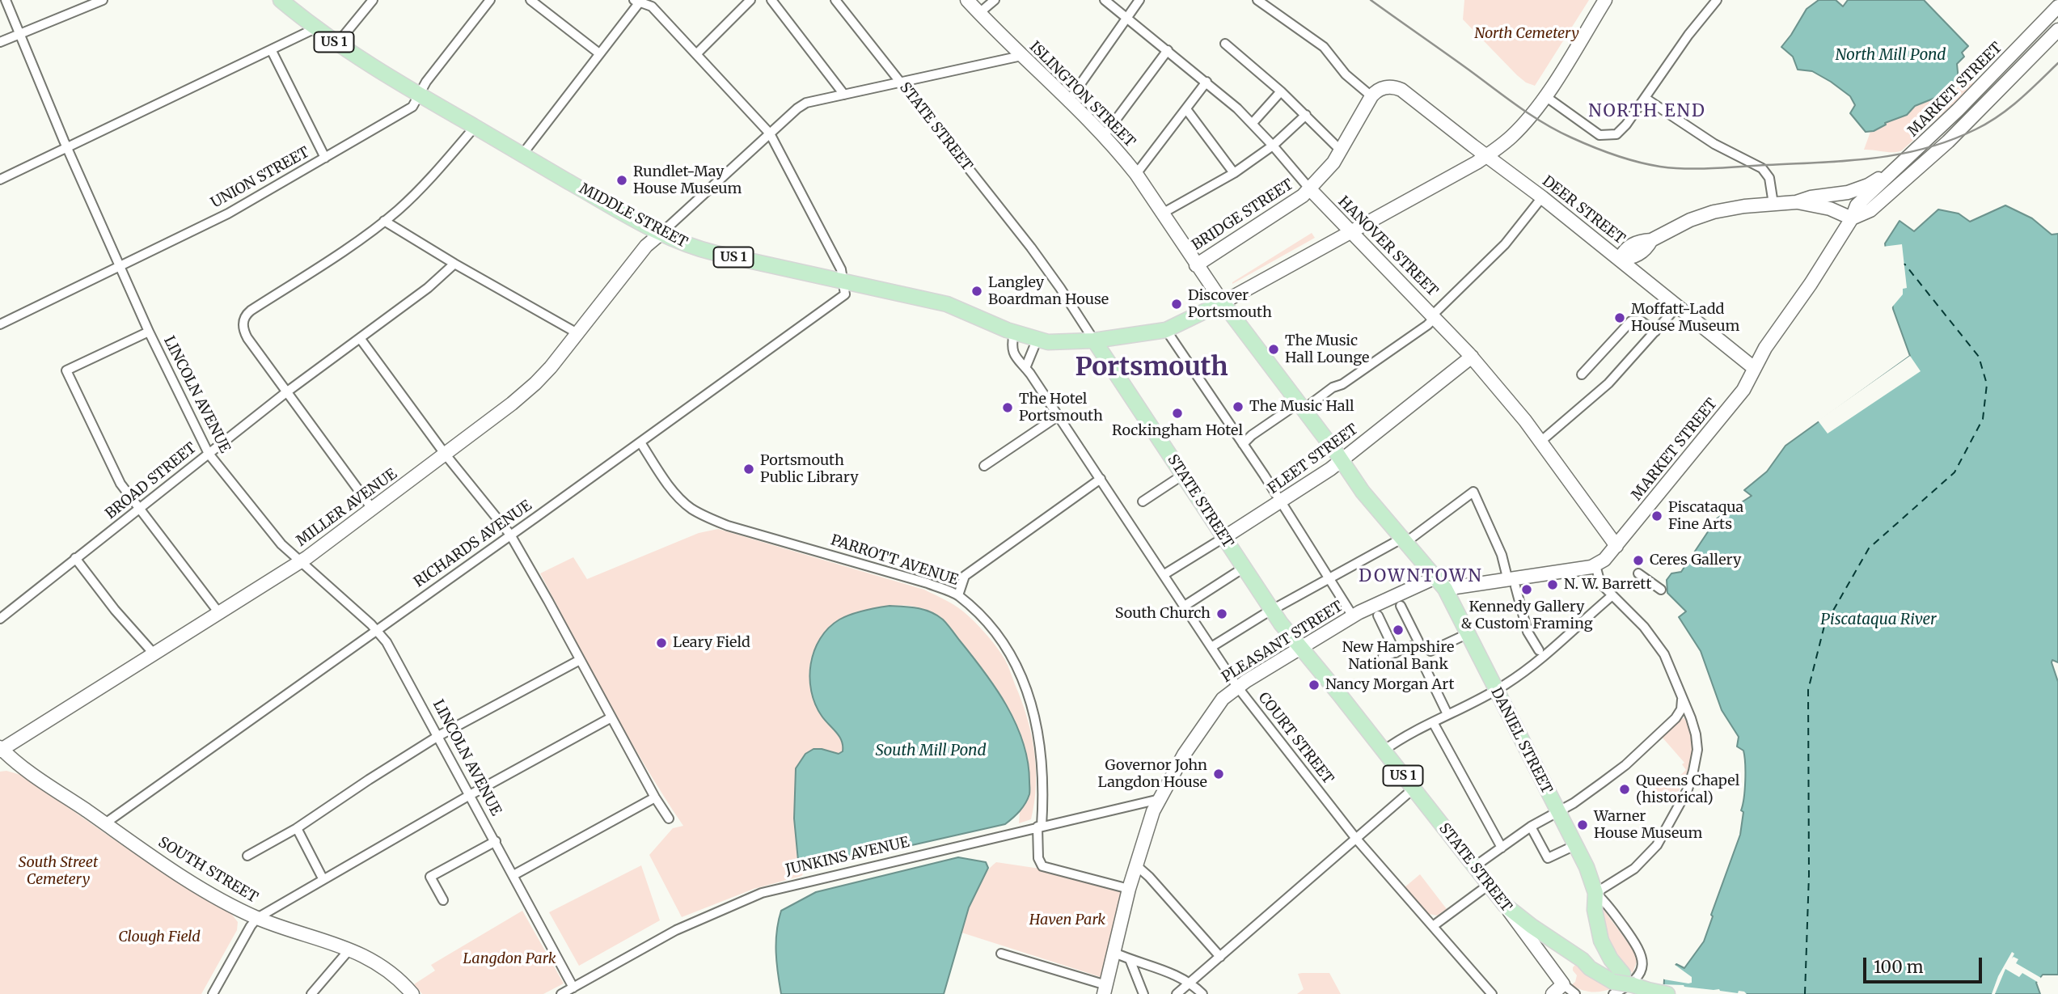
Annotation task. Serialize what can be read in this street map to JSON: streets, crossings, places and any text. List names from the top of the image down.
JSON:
{
  "streets": {
    "main road": [
      "US 1",
      "STATE STREET",
      "MIDDLE STREET",
      "DANIEL STREET"
    ],
    "street": [
      "MARKET STREET",
      "ISLINGTON STREET",
      "UNION STREET",
      "DEER STREET",
      "BRIDGE STREET",
      "HANOVER STREET",
      "LINCOLN AVENUE",
      "FLEET STREET",
      "BROAD STREET",
      "MILLER AVENUE",
      "RICHARDS AVENUE",
      "PARROTT AVENUE",
      "PLEASANT STREET",
      "COURT STREET",
      "JUNKINS AVENUE",
      "SOUTH STREET"
    ]
  },
  "crossings": [
    ["US 1", "STATE STREET"],
    ["US 1", "DANIEL STREET"],
    ["MARKET STREET", "DEER STREET"],
    ["MARKET STREET", "HANOVER STREET"],
    ["ISLINGTON STREET", "BRIDGE STREET"],
    ["ISLINGTON STREET", "MIDDLE STREET"],
    ["ISLINGTON STREET", "DANIEL STREET"],
    ["STATE STREET", "MIDDLE STREET"],
    ["STATE STREET", "FLEET STREET"],
    ["STATE STREET", "PLEASANT STREET"],
    ["UNION STREET", "MIDDLE STREET"],
    ["UNION STREET", "LINCOLN AVENUE"],
    ["DEER STREET", "BRIDGE STREET"],
    ["BRIDGE STREET", "HANOVER STREET"],
    ["MIDDLE STREET", "MILLER AVENUE"],
    ["MIDDLE STREET", "RICHARDS AVENUE"],
    ["MIDDLE STREET", "COURT STREET"],
    ["MIDDLE STREET", "DANIEL STREET"],
    ["HANOVER STREET", "FLEET STREET"],
    ["LINCOLN AVENUE", "BROAD STREET"],
    ["LINCOLN AVENUE", "MILLER AVENUE"],
    ["LINCOLN AVENUE", "RICHARDS AVENUE"],
    ["LINCOLN AVENUE", "JUNKINS AVENUE"],
    ["FLEET STREET", "COURT STREET"],
    ["FLEET STREET", "DANIEL STREET"],
    ["MILLER AVENUE", "SOUTH STREET"],
    ["RICHARDS AVENUE", "PARROTT AVENUE"],
    ["RICHARDS AVENUE", "SOUTH STREET"],
    ["PARROTT AVENUE", "PLEASANT STREET"],
    ["PARROTT AVENUE", "JUNKINS AVENUE"],
    ["PLEASANT STREET", "COURT STREET"],
    ["PLEASANT STREET", "DANIEL STREET"],
    ["PLEASANT STREET", "JUNKINS AVENUE"]
  ],
  "districts": ["NORTH END", "Portsmouth", "DOWNTOWN"],
  "water": ["North Mill Pond", "Piscataqua River", "South Mill Pond"],
  "parks": [
    "North Cemetery",
    "South Street Cemetery",
    "Haven Park",
    "Clough Field",
    "Langdon Park"
  ],
  "places": [
    "Rundlet-May House Museum",
    "Langley Boardman House",
    "Discover Portsmouth",
    "Moffatt-Ladd House Museum",
    "The Music Hall Lounge",
    "The Music Hall",
    "The Hotel Portsmouth",
    "Rockingham Hotel",
    "Portsmouth Public Library",
    "Piscataqua Fine Arts",
    "Ceres Gallery",
    "N. W. Barrett",
    "Kennedy Gallery & Custom Framing",
    "South Church",
    "New Hampshire National Bank",
    "Leary Field",
    "Nancy Morgan Art",
    "Governor John Langdon House",
    "Queens Chapel (historical)",
    "Warner House Museum"
  ],
  "scale_bar": "100 m"
}
